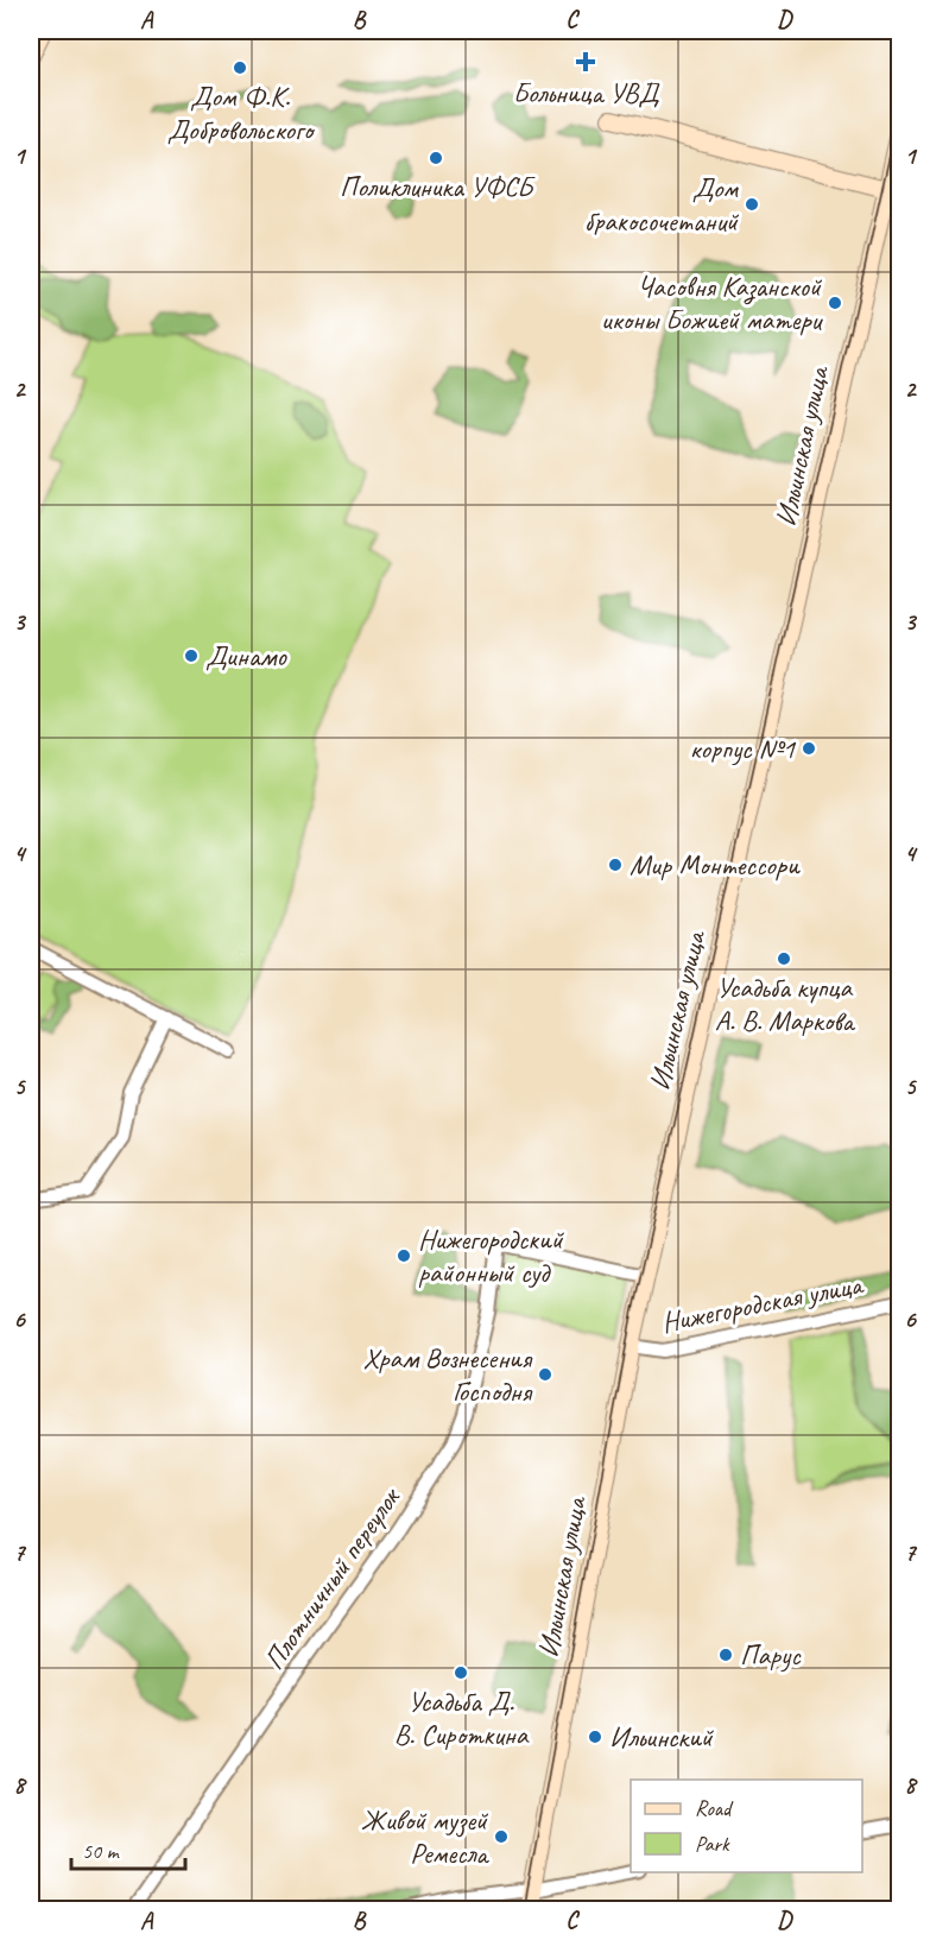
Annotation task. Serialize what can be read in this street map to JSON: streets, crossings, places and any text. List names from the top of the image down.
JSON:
{
  "streets": {
    "street": ["Ильинская улица", "Нижегородская улица", "Плотничный переулок"]
  },
  "crossings": [
    ["Ильинская улица", "Нижегородская улица"],
    ["Ильинская улица", "Плотничный переулок"]
  ],
  "places": {
    "health": ["Больница УВД"],
    "other": [
      "Дом Ф.К. Добровольского",
      "Поликлиника УФСБ",
      "Дом бракосочетаний",
      "Часовня Казанской иконы Божией матери",
      "Динамо",
      "корпус №1",
      "Мир Монтессори",
      "Усадьба купца А. В. Маркова",
      "Нижегородский районный суд",
      "Храм Вознесения Господня",
      "Парус",
      "Усадьба Д. В. Сироткина",
      "Ильинский",
      "Живой музей Ремесла"
    ]
  },
  "legend": ["Road", "Park"],
  "scale_bar": "50 m",
  "grid": {
    "columns": [
      "A",
      "B",
      "C",
      "D"
    ],
    "rows": [
      "1",
      "2",
      "3",
      "4",
      "5",
      "6",
      "7",
      "8"
    ]
  }
}
